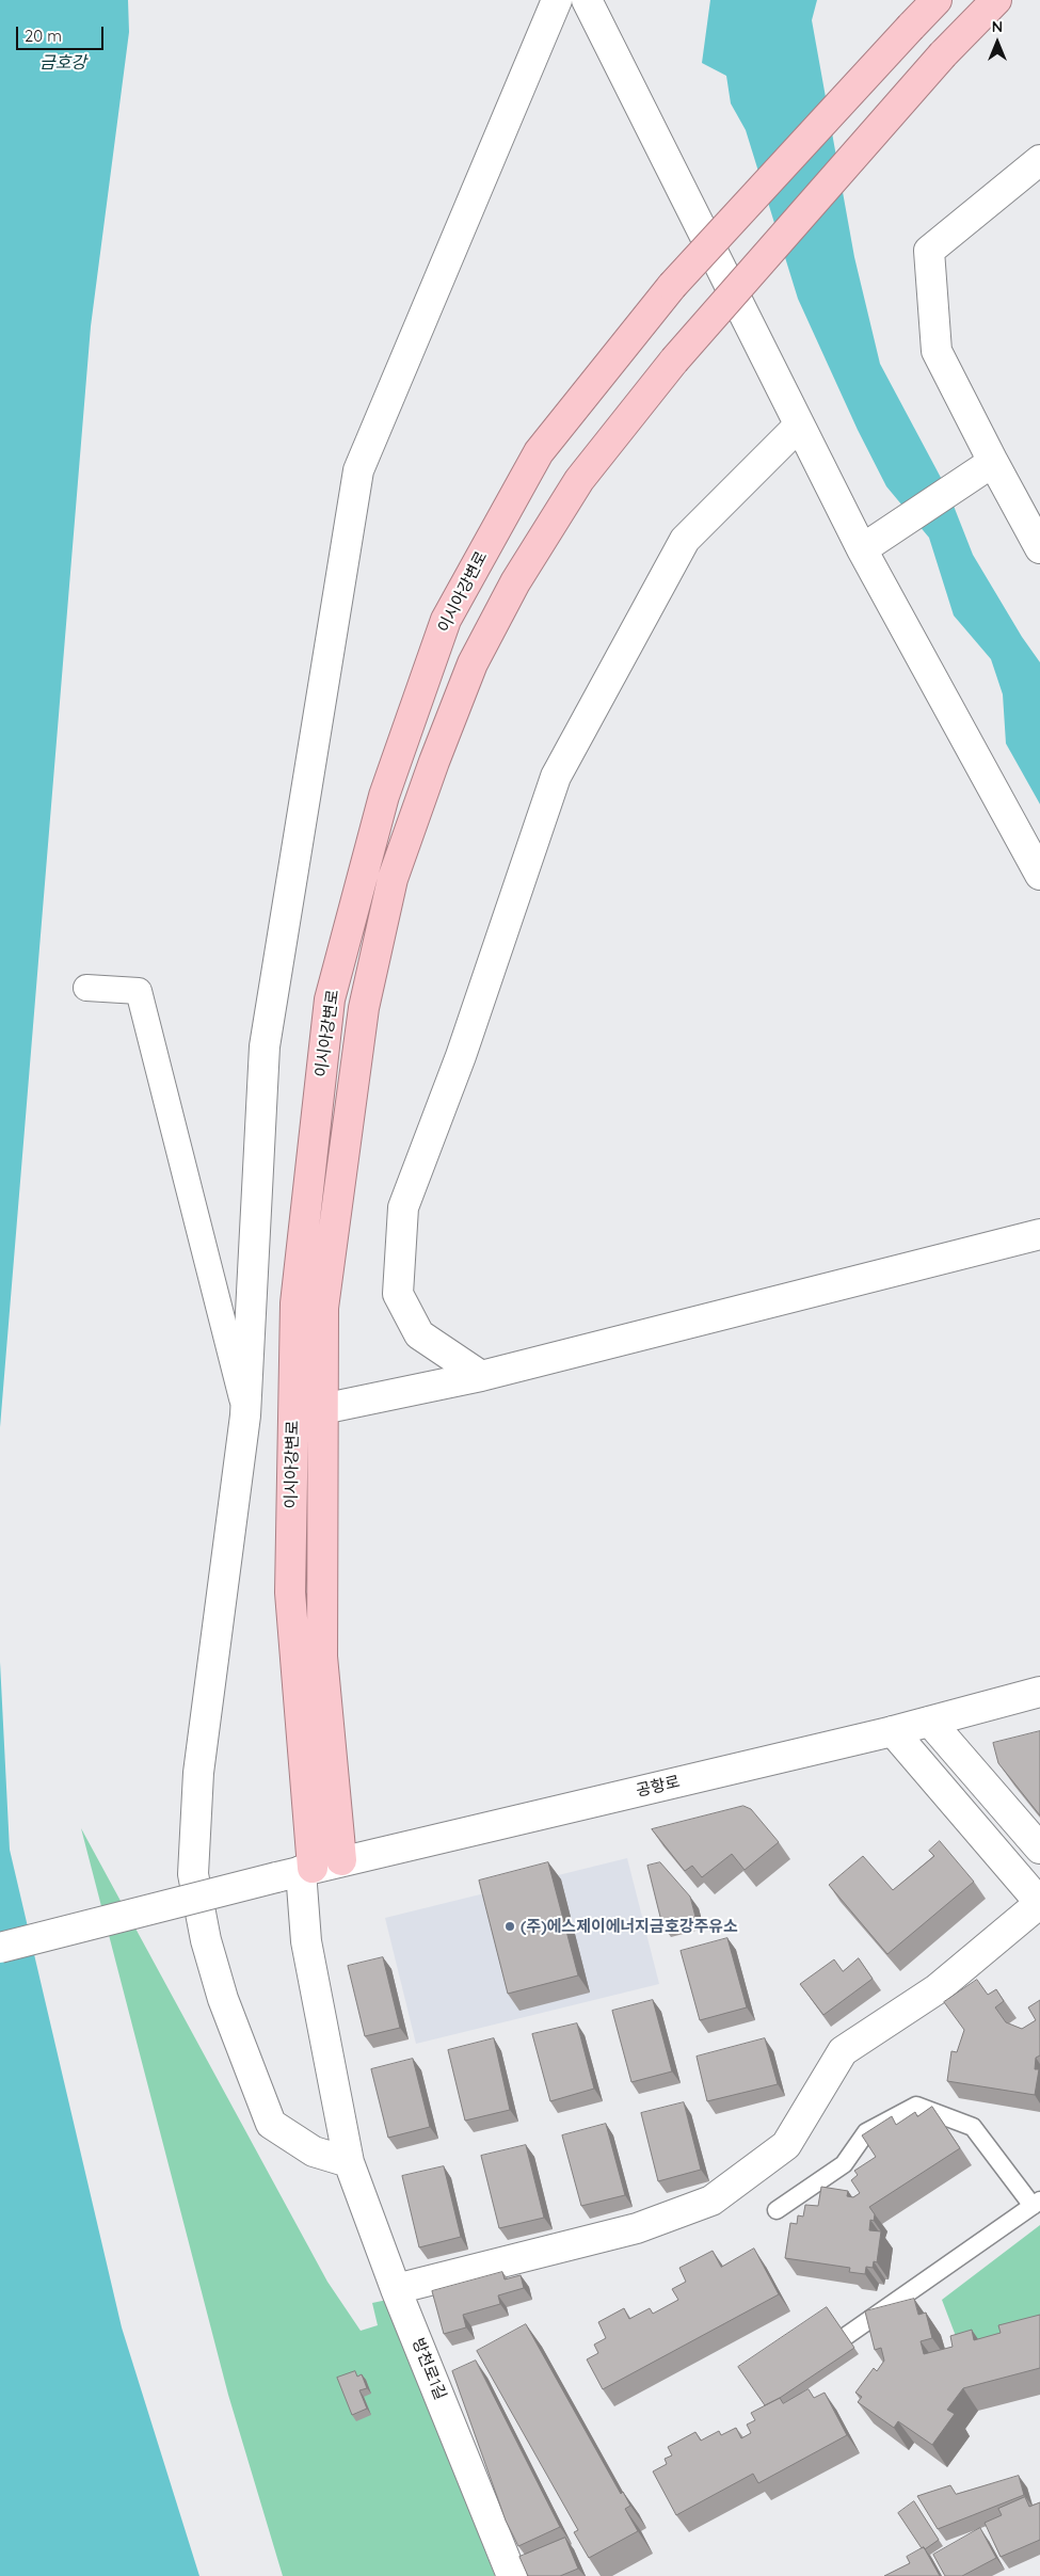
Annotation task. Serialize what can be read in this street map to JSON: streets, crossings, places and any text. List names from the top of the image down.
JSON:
{
  "streets": {
    "highway": ["이시아강변로"],
    "street": ["공항로", "방천로1길"]
  },
  "crossings": [
    ["이시아강변로", "공항로"],
    ["이시아강변로", "방천로1길"],
    ["공항로", "방천로1길"]
  ],
  "water": ["금호강"],
  "places": ["(주)에스제이에너지금호강주유소"],
  "scale_bar": "20 m",
  "north": "top"
}
